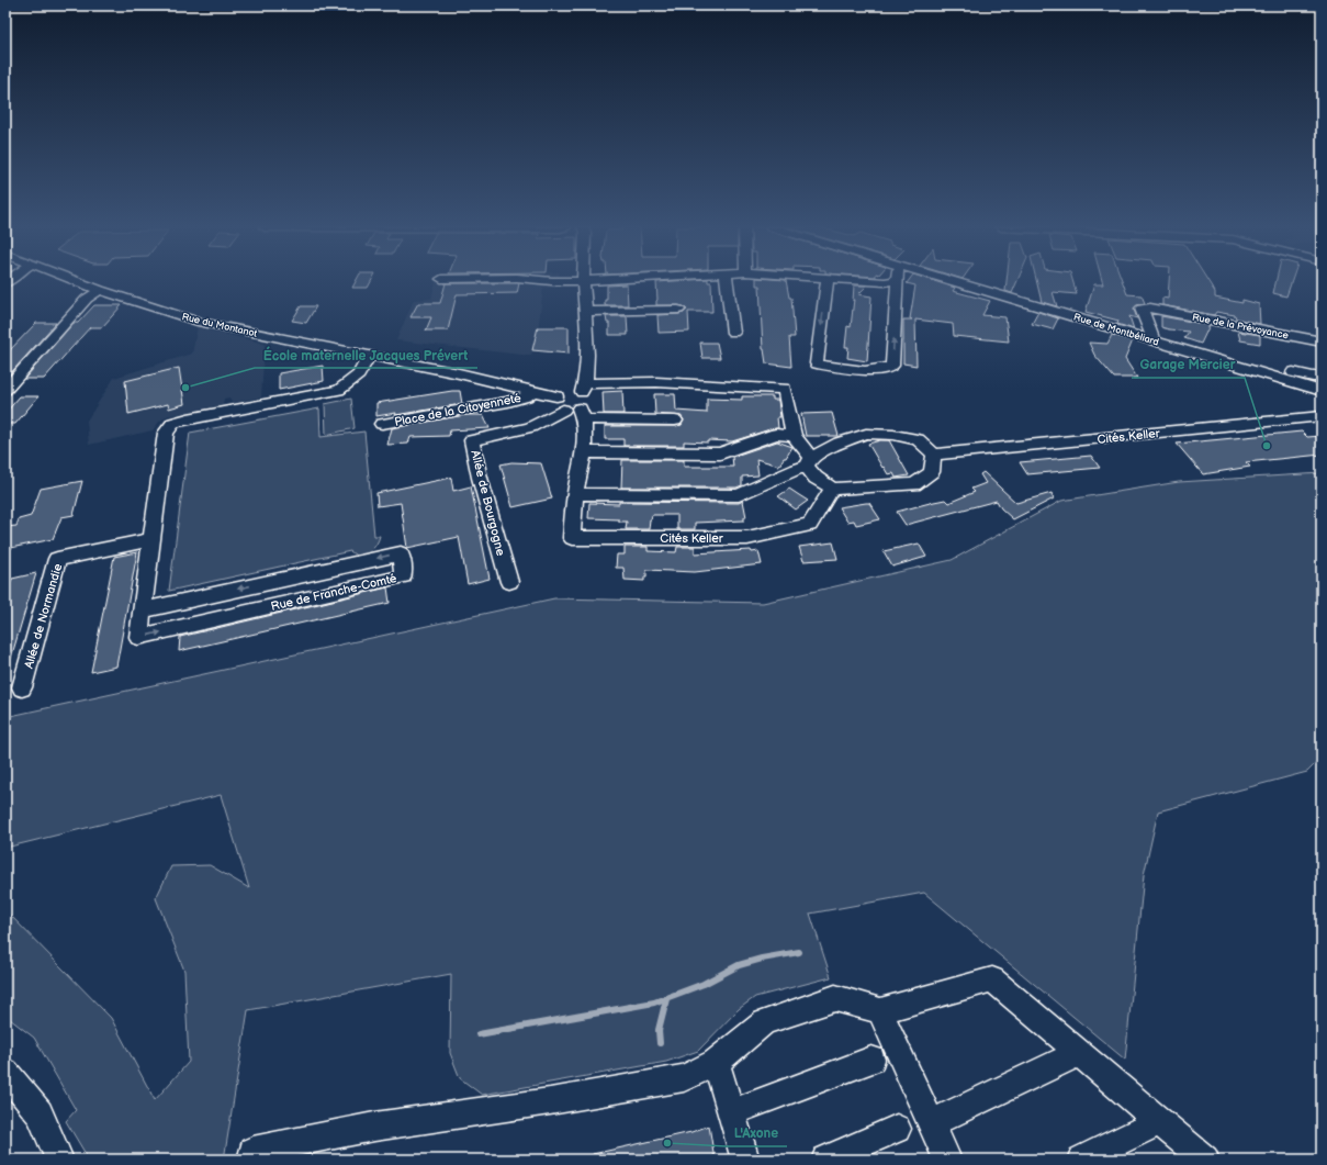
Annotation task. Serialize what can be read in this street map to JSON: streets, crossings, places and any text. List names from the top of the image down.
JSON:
{
  "streets": {
    "street": [
      "Rue du Montanot",
      "Rue de la Prévoyance",
      "Rue de Montbéliard",
      "Place de la Citoyenneté",
      "Cités Keller",
      "Allée de Bourgogne",
      "Rue de Franche-Comté",
      "Allée de Normandie"
    ]
  },
  "crossings": [
    ["Rue du Montanot", "Place de la Citoyenneté"],
    ["Rue du Montanot", "Allée de Bourgogne"],
    ["Rue du Montanot", "Rue de Franche-Comté"],
    ["Rue de la Prévoyance", "Rue de Montbéliard"],
    ["Rue de Franche-Comté", "Allée de Normandie"]
  ],
  "places": ["École maternelle Jacques Prévert", "Garage Mercier", "L'Axone"]
}
